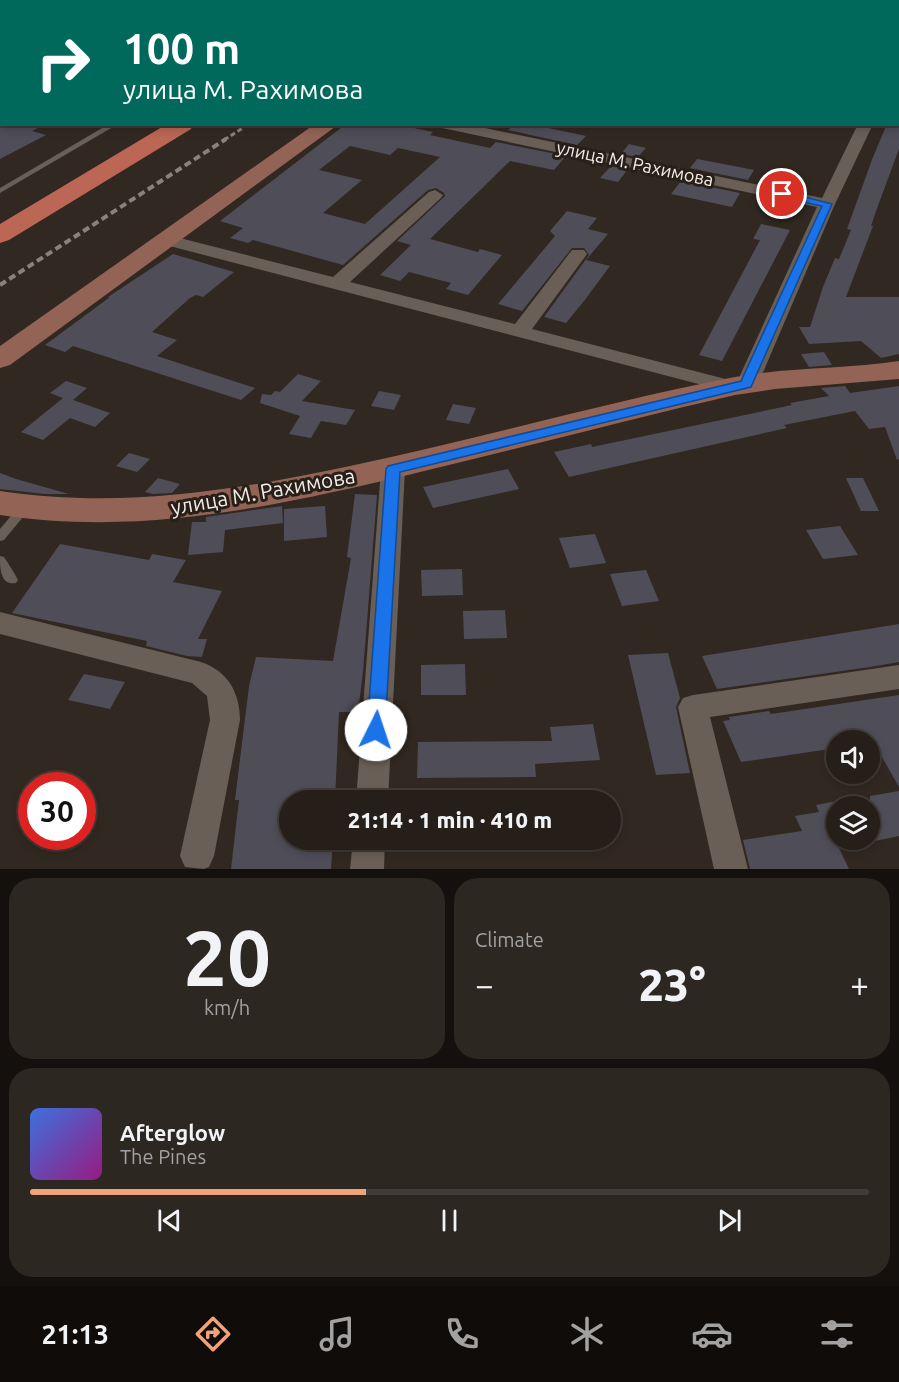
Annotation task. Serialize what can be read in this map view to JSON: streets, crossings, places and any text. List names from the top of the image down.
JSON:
{
  "streets": {
    "street": ["улица М. Рахимова"]
  },
  "page": {
    "turn": ["100 m", "улица М. Рахимова"],
    "limit": "30",
    "trip": "21:14 · 1 min · 410 m",
    "tile": [
      ["20", "km/h"],
      "Climate"
    ],
    "heat": ["−", "23°", "+"],
    "song": ["Afterglow", "The Pines"],
    "tabs": "21:13"
  }
}
